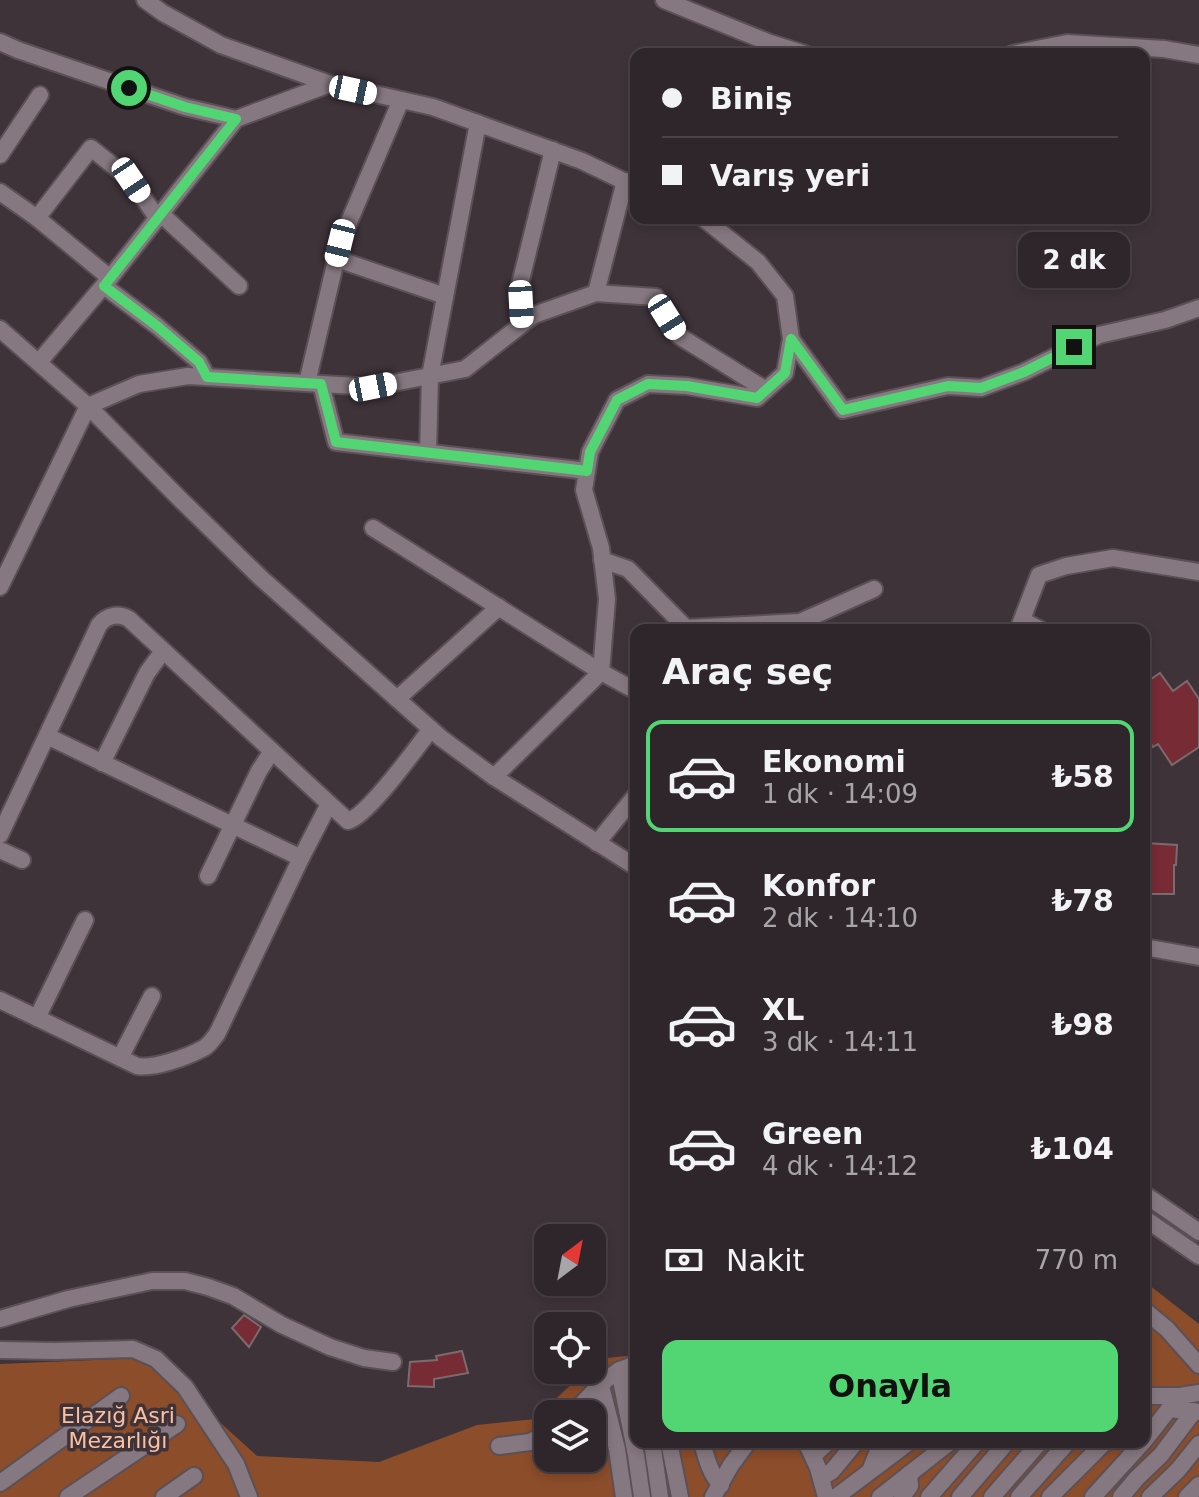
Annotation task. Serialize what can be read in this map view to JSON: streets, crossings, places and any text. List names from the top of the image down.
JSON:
{
  "parks": ["Elazığ Asri Mezarlığı"],
  "north": "top right",
  "page": {
    "banner": ["Biniş", "Varış yeri"],
    "bubble": "2 dk",
    "heading": "Araç seç",
    "list": [
      {
        "name": "Ekonomi",
        "note": "1 dk · 14:09",
        "value": "₺58"
      },
      {
        "name": "Konfor",
        "note": "2 dk · 14:10",
        "value": "₺78"
      },
      {
        "name": "XL",
        "note": "3 dk · 14:11",
        "value": "₺98"
      },
      {
        "name": "Green",
        "note": "4 dk · 14:12",
        "value": "₺104"
      }
    ],
    "pay": ["Nakit", "770 m"],
    "buttons": "Onayla"
  }
}
